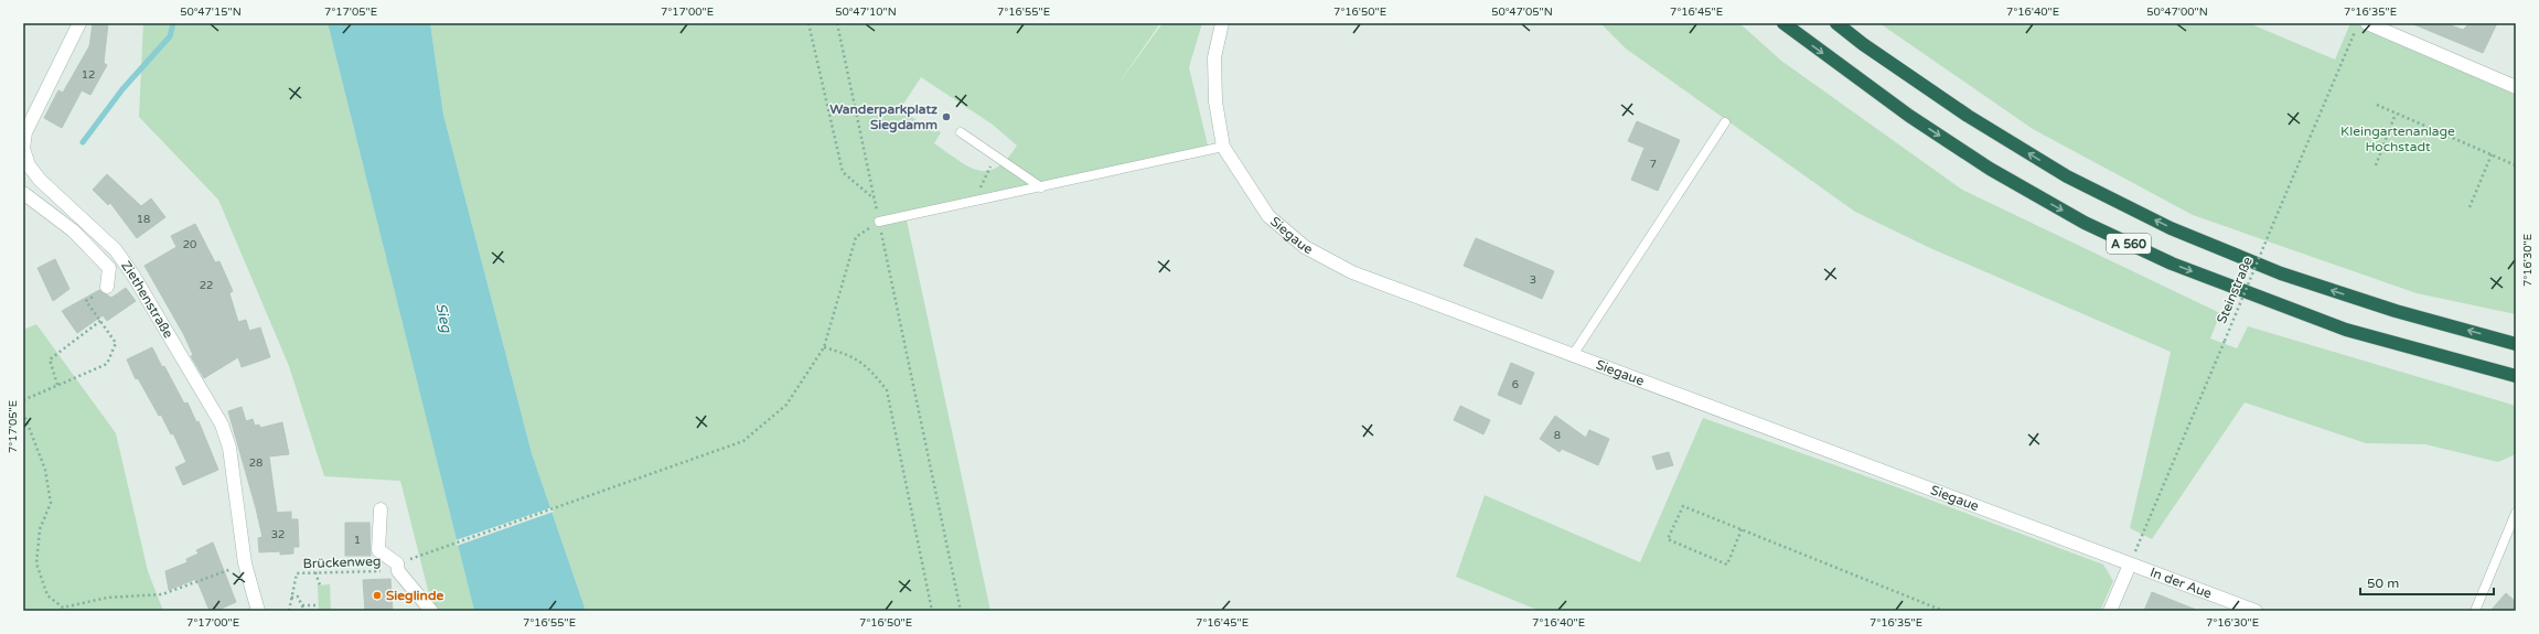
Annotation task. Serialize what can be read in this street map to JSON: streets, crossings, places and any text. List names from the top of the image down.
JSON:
{
  "streets": {
    "highway": ["A 560"],
    "street": ["Siegaue", "Ziethenstraße", "In der Aue"],
    "path": ["Steinstraße", "Brückenweg"]
  },
  "crossings": [
    ["Siegaue", "Steinstraße"],
    ["Siegaue", "In der Aue"],
    ["Steinstraße", "In der Aue"]
  ],
  "water": ["Sieg"],
  "parks": ["Kleingartenanlage Hochstadt"],
  "places": ["Wanderparkplatz Siegdamm", "Sieglinde"],
  "house_numbers": [
    "12",
    "7",
    "18",
    "20",
    "3",
    "22",
    "6",
    "8",
    "28",
    "32",
    "1"
  ],
  "scale_bar": "50 m",
  "coordinates": [
    "50°47'15\"N",
    "7°17'05\"E",
    "7°17'00\"E",
    "50°47'10\"N",
    "7°16'55\"E",
    "7°16'50\"E",
    "50°47'05\"N",
    "7°16'45\"E",
    "7°16'40\"E",
    "50°47'00\"N",
    "7°16'35\"E",
    "7°16'30\"E"
  ]
}
